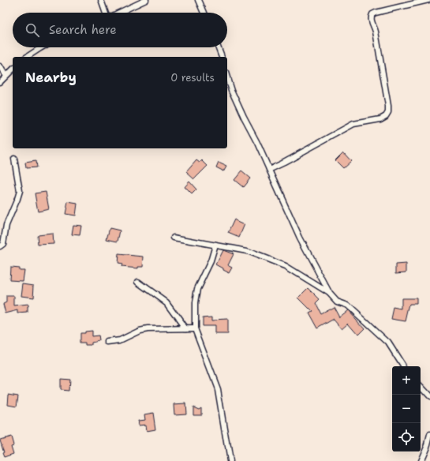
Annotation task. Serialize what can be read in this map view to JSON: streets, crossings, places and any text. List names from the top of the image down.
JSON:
{
  "page": {
    "search": "Search here",
    "heading": ["Nearby", "0 results"],
    "map_buttons": ["+", "−"]
  }
}
